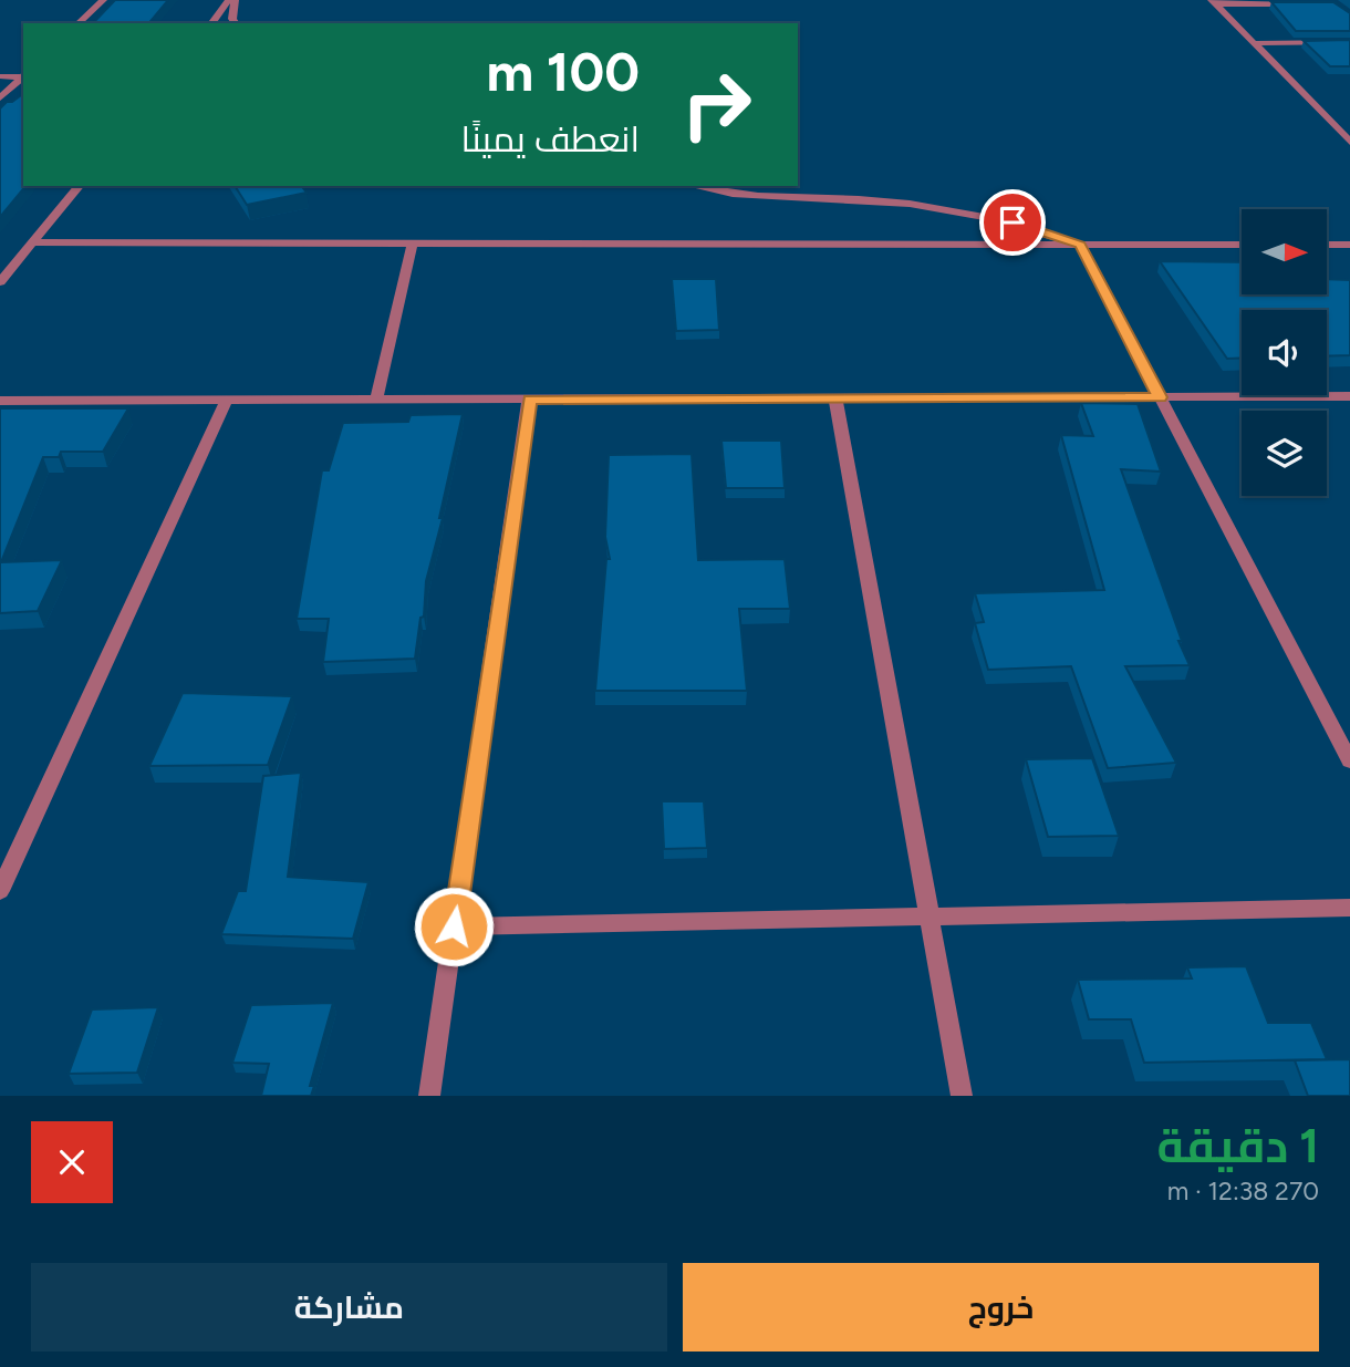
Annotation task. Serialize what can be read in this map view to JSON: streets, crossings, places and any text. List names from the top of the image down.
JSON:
{
  "north": "right",
  "page": {
    "turn": ["100 m", "انعطف يمينًا"],
    "heading": ["1 دقيقة", "270 m · 12:38"],
    "buttons": ["خروج", "مشاركة"]
  }
}
